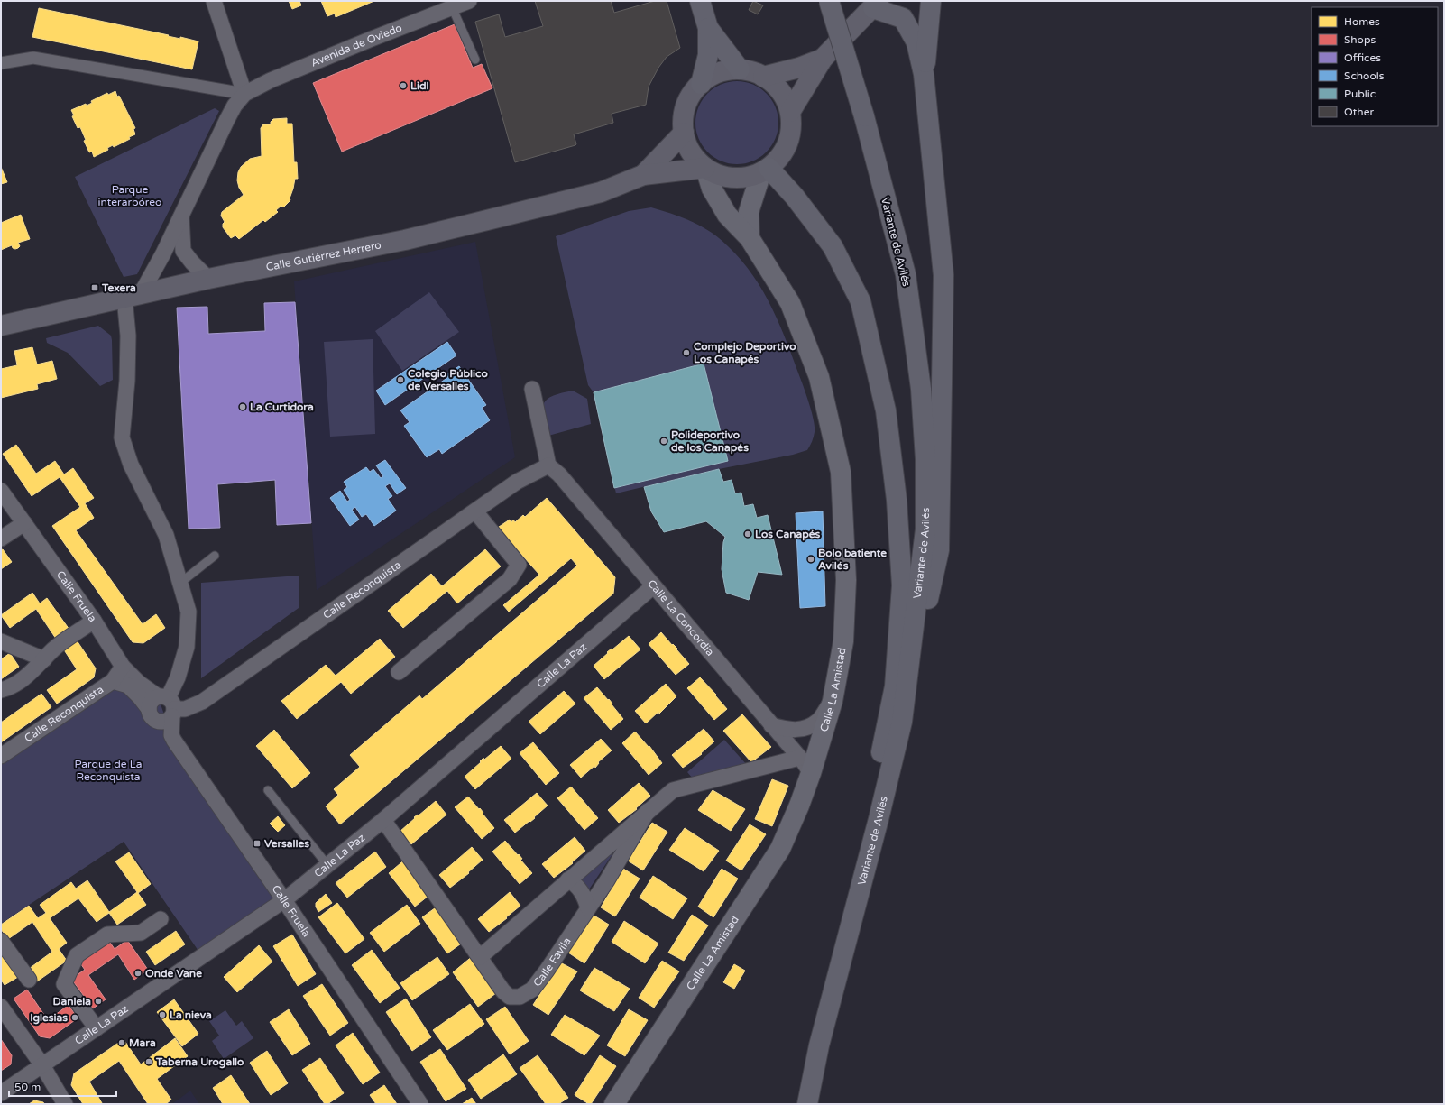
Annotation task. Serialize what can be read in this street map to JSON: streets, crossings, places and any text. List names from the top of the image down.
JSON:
{
  "streets": {
    "highway": ["Variante de Avilés"],
    "main road": ["Calle Gutiérrez Herrero", "Calle La Amistad"],
    "street": [
      "Avenida de Oviedo",
      "Calle Reconquista",
      "Calle Fruela",
      "Calle La Concordia",
      "Calle La Paz",
      "Calle Favila"
    ]
  },
  "crossings": [
    ["Avenida de Oviedo", "Calle Gutiérrez Herrero"],
    ["Calle Reconquista", "Calle Fruela"],
    ["Calle Reconquista", "Calle La Concordia"],
    ["Calle Fruela", "Calle La Paz"],
    ["Calle La Concordia", "Calle La Paz"],
    ["Calle La Concordia", "Calle La Amistad"],
    ["Calle La Concordia", "Calle Favila"],
    ["Calle La Paz", "Calle Favila"]
  ],
  "parks": ["Parque interarbóreo", "Parque de La Reconquista"],
  "places": {
    "other": [
      "Lidl",
      "Complejo Deportivo Los Canapés",
      "Colegio Público de Versalles",
      "La Curtidora",
      "Polideportivo de los Canapés",
      "Los Canapés",
      "Bolo batiente Avilés",
      "Onde Vane",
      "Daniela",
      "La nieva",
      "Iglesias",
      "Mara",
      "Taberna Urogallo"
    ],
    "transit": ["Texera", "Versalles"]
  },
  "legend": [
    "Homes",
    "Shops",
    "Offices",
    "Schools",
    "Public",
    "Other"
  ],
  "scale_bar": "50 m"
}
